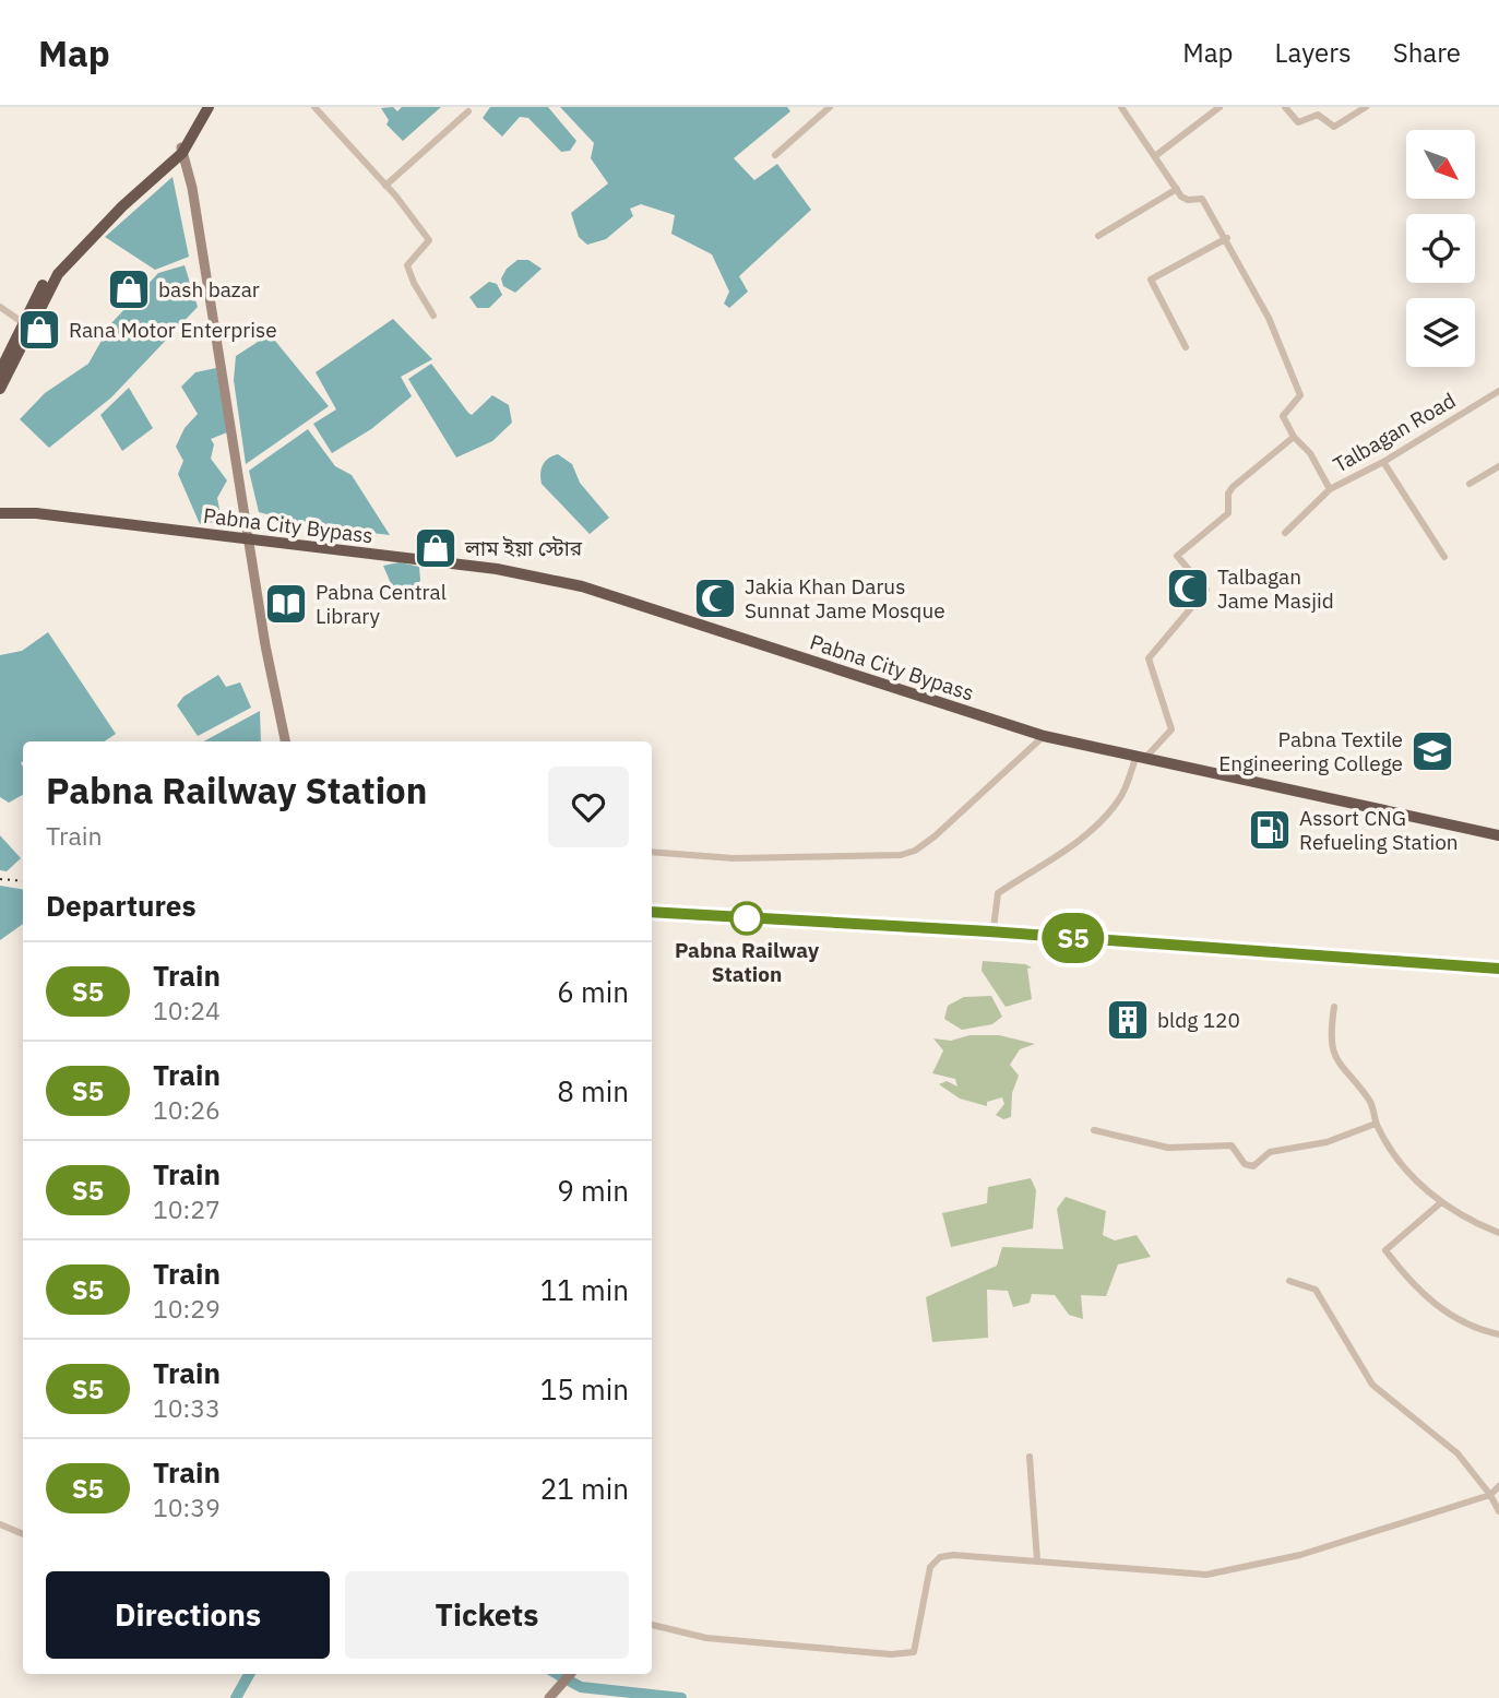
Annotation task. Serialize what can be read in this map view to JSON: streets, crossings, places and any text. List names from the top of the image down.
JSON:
{
  "streets": {
    "highway": ["Pabna City Bypass"],
    "street": ["Talbagan Road"]
  },
  "places": {
    "shop": ["bash bazar", "Rana Motor Enterprise", "লাম ইয়া স্টোর"],
    "mosque": ["Talbagan Jame Masjid", "Jakia Khan Darus Sunnat Jame Mosque"],
    "library": ["Pabna Central Library"],
    "school or university": ["Pabna Textile Engineering College"],
    "fuel station": ["Assort CNG Refueling Station"],
    "other": ["Pabna Railway Station"],
    "building": ["bldg 120"]
  },
  "north": "bottom right",
  "page": {
    "header": "Map",
    "nav": ["Map", "Layers", "Share"],
    "on_map": "S5",
    "heading": [
      ["Pabna Railway Station", "Train"],
      "Departures"
    ],
    "list": [
      {
        "mark": "S5",
        "name": "Train",
        "note": "10:24",
        "value": "6 min"
      },
      {
        "mark": "S5",
        "name": "Train",
        "note": "10:26",
        "value": "8 min"
      },
      {
        "mark": "S5",
        "name": "Train",
        "note": "10:27",
        "value": "9 min"
      },
      {
        "mark": "S5",
        "name": "Train",
        "note": "10:29",
        "value": "11 min"
      },
      {
        "mark": "S5",
        "name": "Train",
        "note": "10:33",
        "value": "15 min"
      },
      {
        "mark": "S5",
        "name": "Train",
        "note": "10:39",
        "value": "21 min"
      }
    ],
    "buttons": ["Directions", "Tickets"]
  }
}
